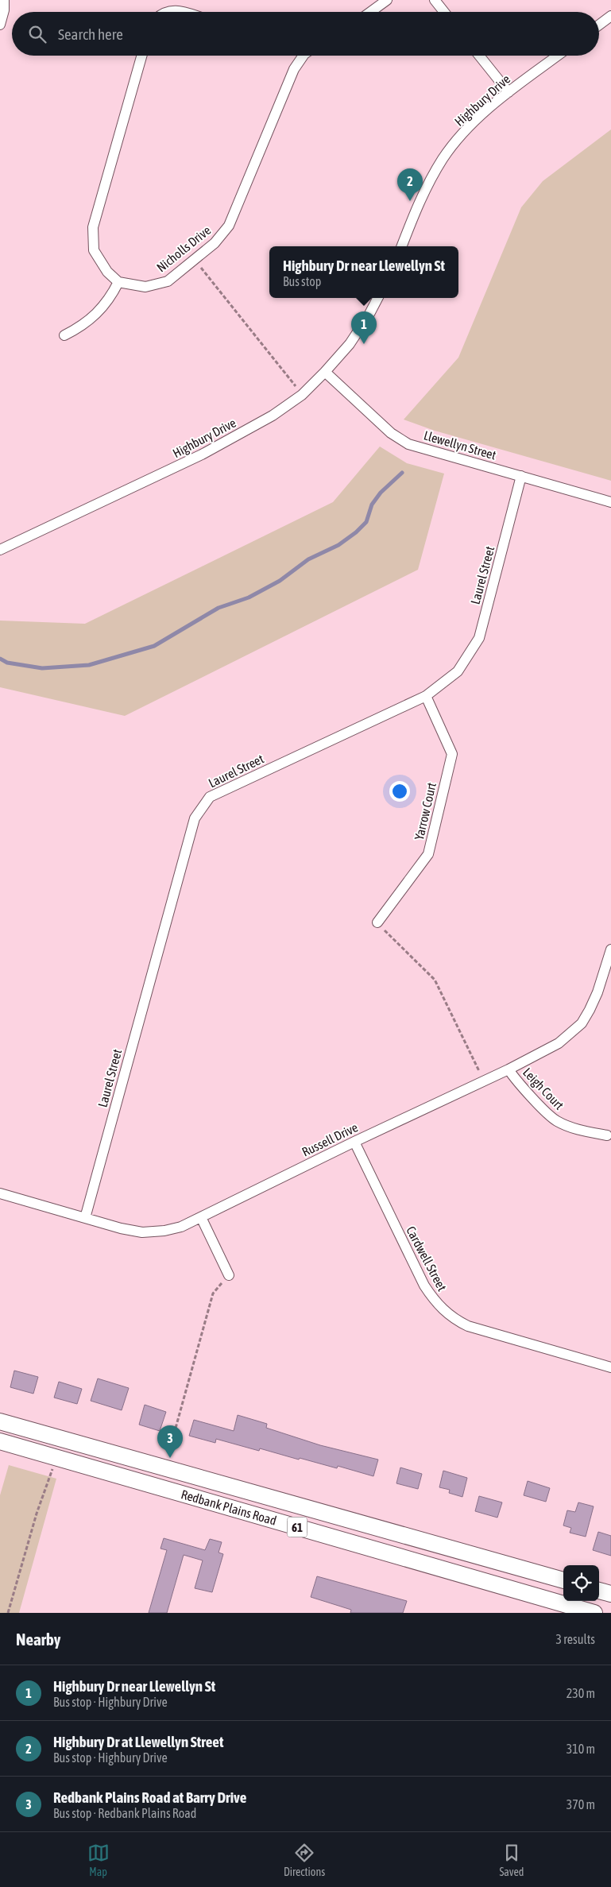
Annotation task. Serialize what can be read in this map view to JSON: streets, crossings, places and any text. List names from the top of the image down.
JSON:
{
  "streets": {
    "main road": ["Redbank Plains Road", "61"],
    "street": [
      "Highbury Drive",
      "Nicholls Drive",
      "Llewellyn Street",
      "Laurel Street",
      "Yarrow Court",
      "Leigh Court",
      "Russell Drive",
      "Cardwell Street"
    ]
  },
  "crossings": [
    ["Highbury Drive", "Llewellyn Street"],
    ["Llewellyn Street", "Laurel Street"],
    ["Laurel Street", "Yarrow Court"],
    ["Laurel Street", "Russell Drive"],
    ["Leigh Court", "Russell Drive"],
    ["Russell Drive", "Cardwell Street"]
  ],
  "page": {
    "search": "Search here",
    "pins": ["2", "1", "3"],
    "popup": ["Highbury Dr near Llewellyn St", "Bus stop"],
    "heading": ["Nearby", "3 results"],
    "list": [
      {
        "mark": "1",
        "name": "Highbury Dr near Llewellyn St",
        "note": "Bus stop · Highbury Drive",
        "value": "230 m"
      },
      {
        "mark": "2",
        "name": "Highbury Dr at Llewellyn Street",
        "note": "Bus stop · Highbury Drive",
        "value": "310 m"
      },
      {
        "mark": "3",
        "name": "Redbank Plains Road at Barry Drive",
        "note": "Bus stop · Redbank Plains Road",
        "value": "370 m"
      }
    ],
    "nav": ["Map", "Directions", "Saved"]
  }
}
